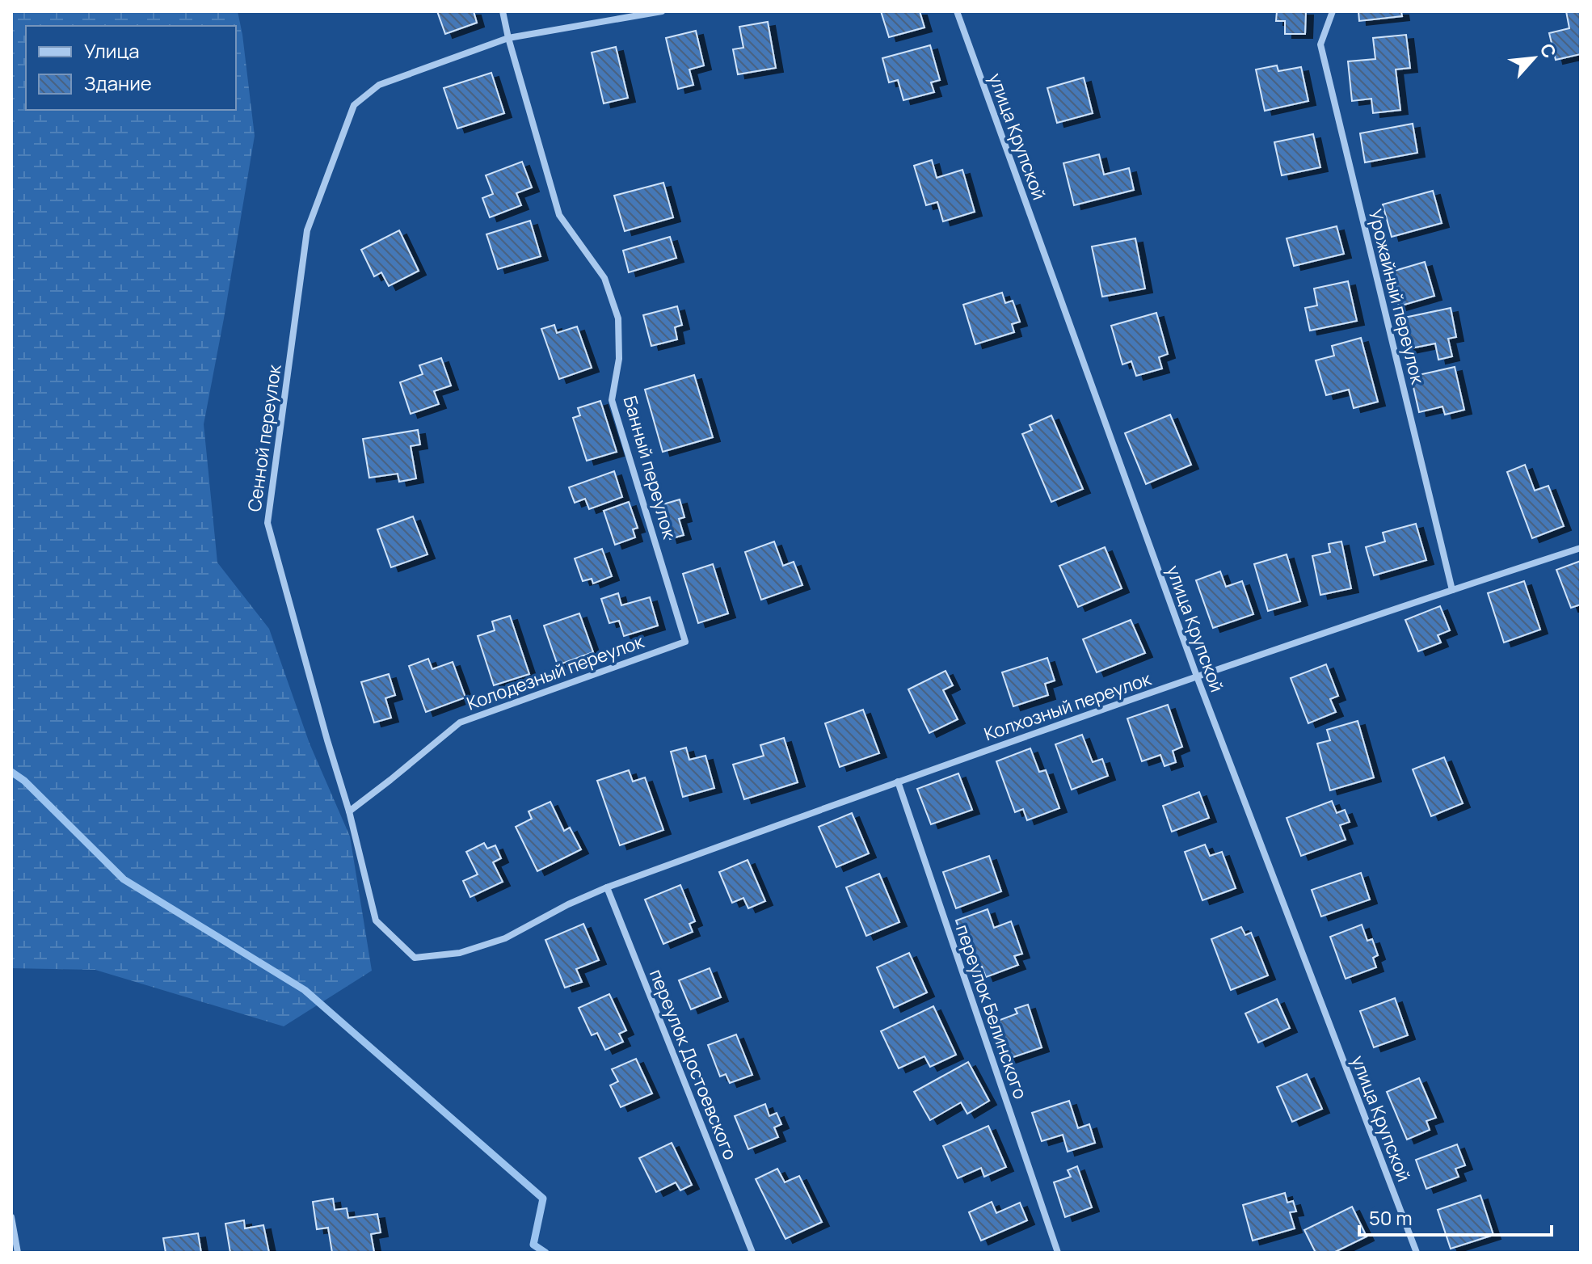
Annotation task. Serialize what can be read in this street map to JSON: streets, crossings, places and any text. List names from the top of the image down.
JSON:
{
  "streets": {
    "street": [
      "улица Крупской",
      "Урожайный переулок",
      "Сенной переулок",
      "Банный переулок",
      "Колодезный переулок",
      "Колхозный переулок",
      "переулок Белинского",
      "переулок Достоевского"
    ]
  },
  "crossings": [
    ["улица Крупской", "Колхозный переулок"],
    ["Урожайный переулок", "Колхозный переулок"],
    ["Сенной переулок", "Банный переулок"],
    ["Сенной переулок", "Колодезный переулок"],
    ["Сенной переулок", "Колхозный переулок"],
    ["Банный переулок", "Колодезный переулок"],
    ["Колхозный переулок", "переулок Белинского"],
    ["Колхозный переулок", "переулок Достоевского"]
  ],
  "legend": ["Улица", "Здание"],
  "scale_bar": "50 m",
  "north": "top right"
}
